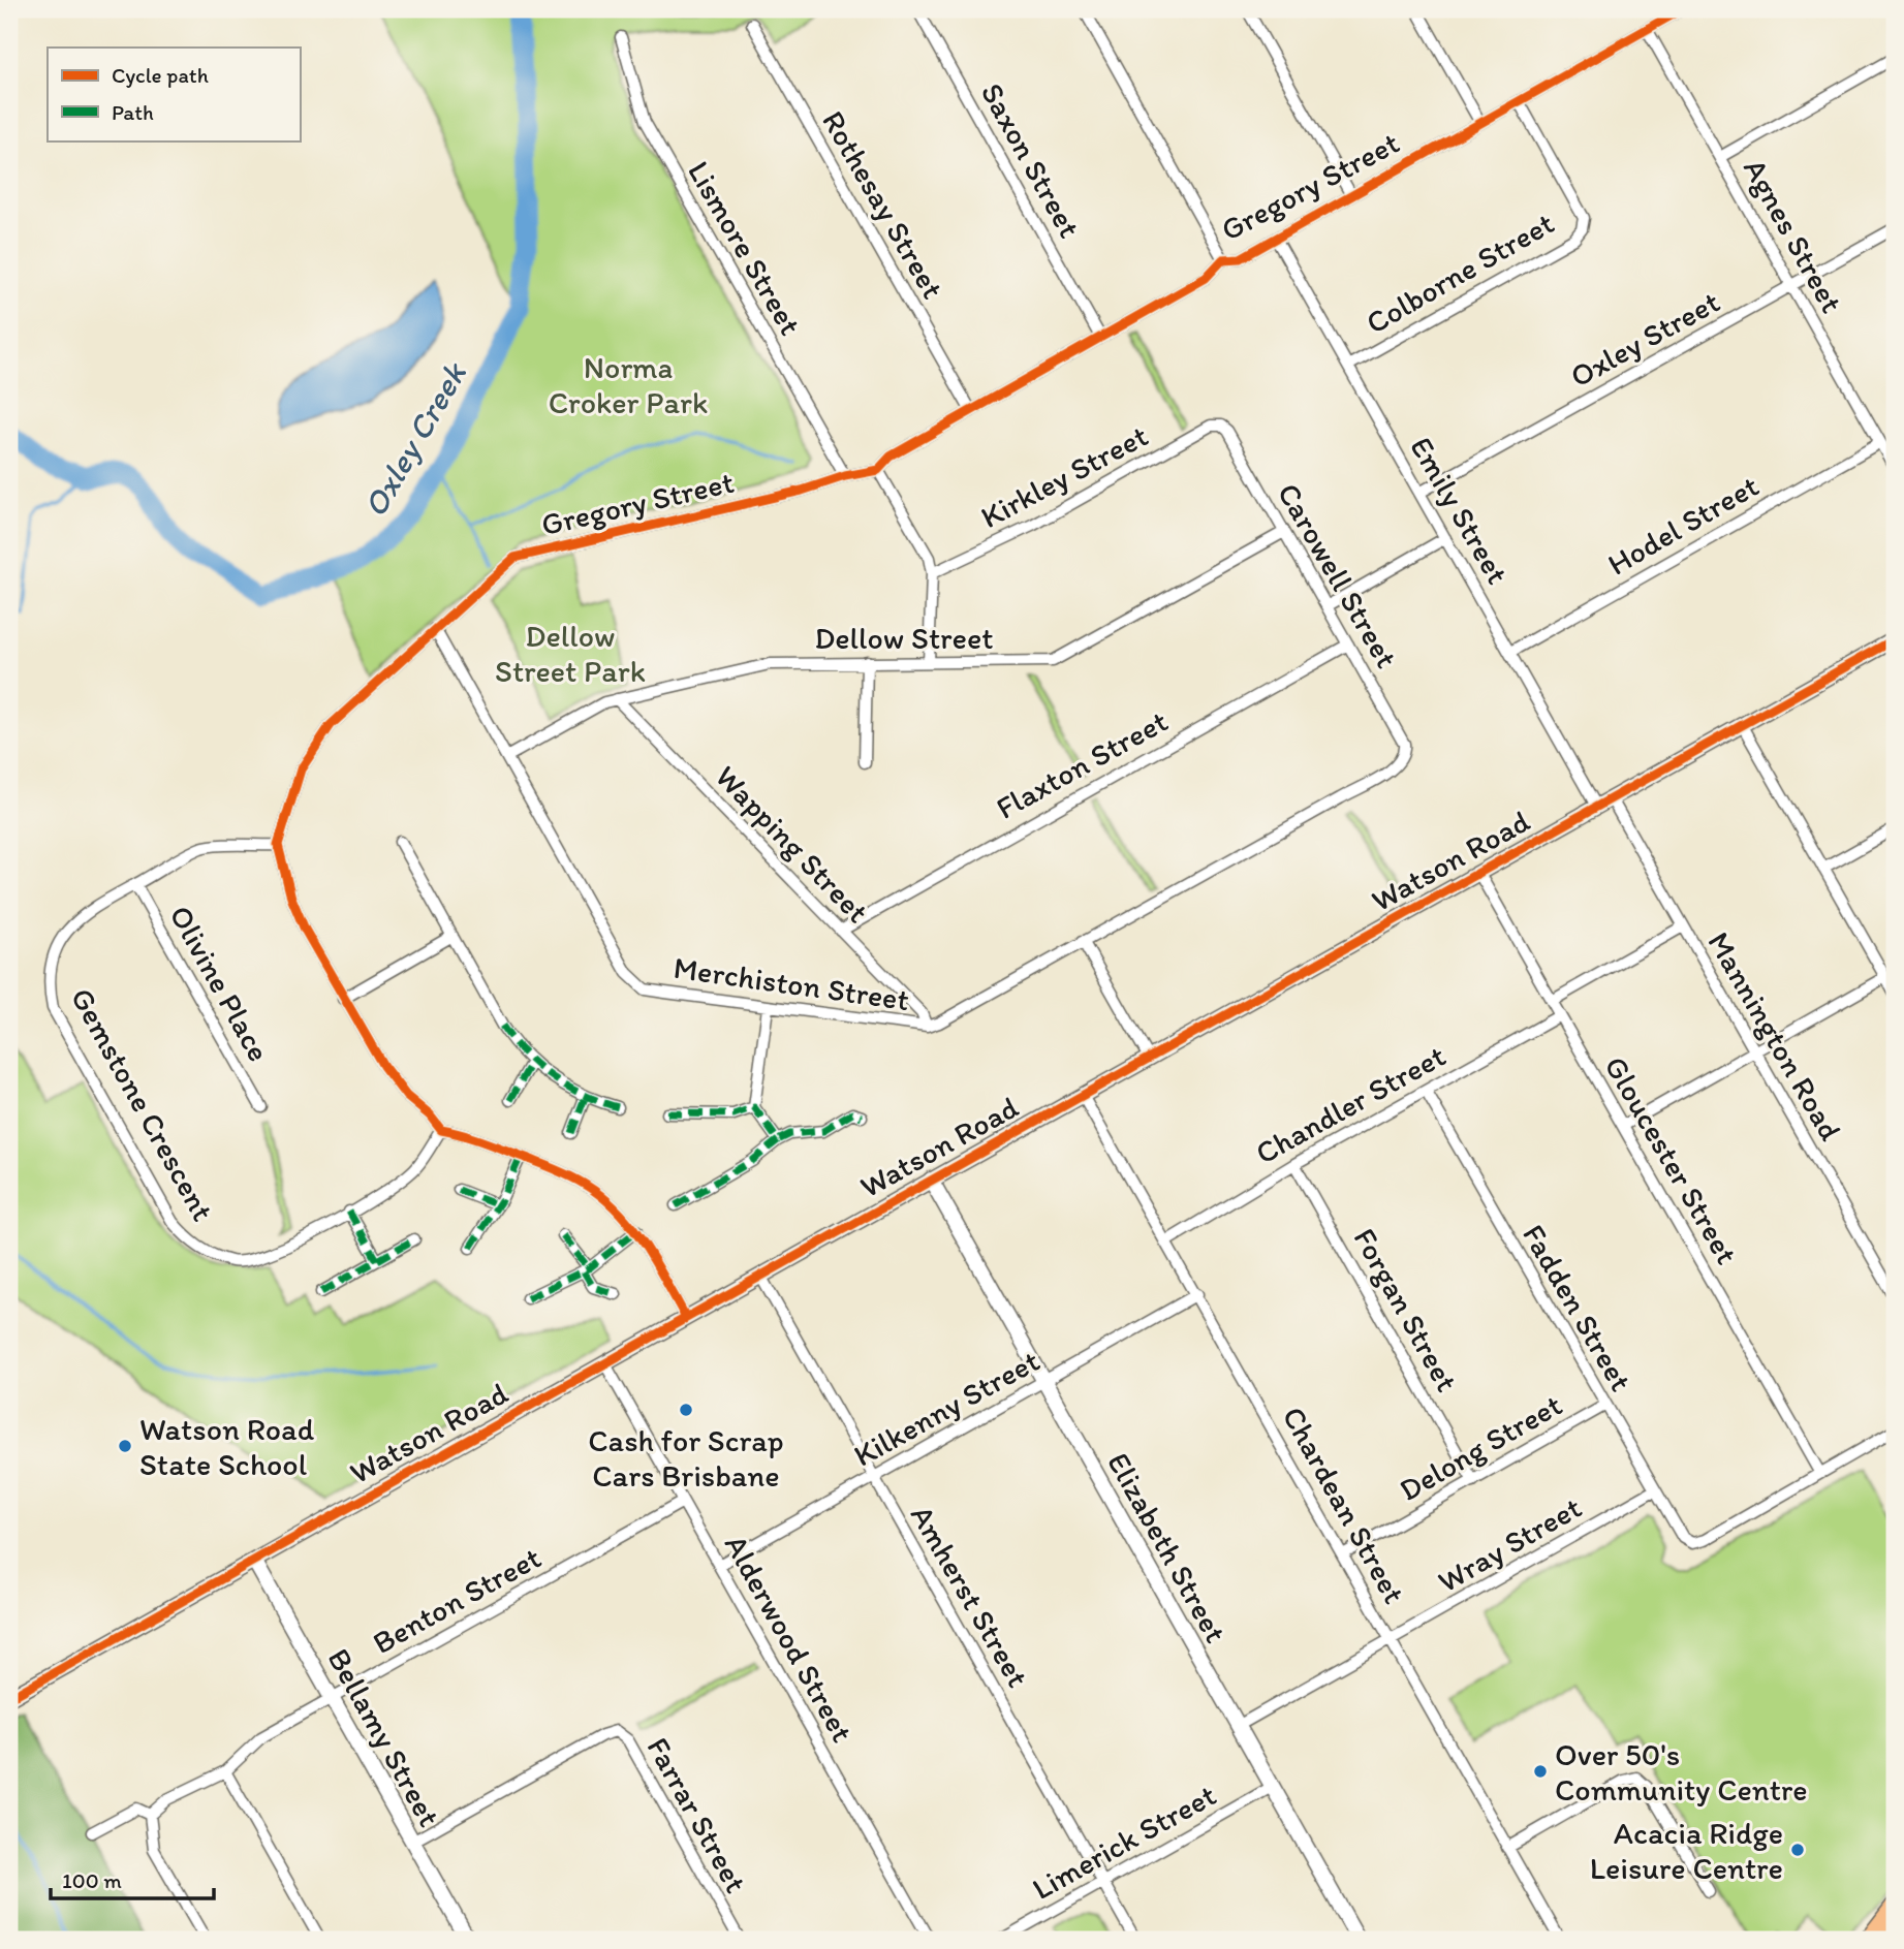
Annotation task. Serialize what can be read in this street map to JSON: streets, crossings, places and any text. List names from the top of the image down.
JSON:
{
  "streets": {
    "street": [
      "Saxon Street",
      "Gregory Street",
      "Rothesay Street",
      "Agnes Street",
      "Lismore Street",
      "Colborne Street",
      "Oxley Street",
      "Kirkley Street",
      "Emily Street",
      "Hodel Street",
      "Carowell Street",
      "Dellow Street",
      "Flaxton Street",
      "Wapping Street",
      "Watson Road",
      "Olivine Place",
      "Merchiston Street",
      "Mannington Road",
      "Gemstone Crescent",
      "Chandler Street",
      "Gloucester Street",
      "Fadden Street",
      "Forgan Street",
      "Kilkenny Street",
      "Delong Street",
      "Chardean Street",
      "Wray Street",
      "Elizabeth Street",
      "Amherst Street",
      "Benton Street",
      "Alderwood Street",
      "Bellamy Street",
      "Farrar Street",
      "Limerick Street"
    ]
  },
  "crossings": [
    ["Saxon Street", "Gregory Street"],
    ["Gregory Street", "Rothesay Street"],
    ["Gregory Street", "Agnes Street"],
    ["Gregory Street", "Lismore Street"],
    ["Gregory Street", "Colborne Street"],
    ["Gregory Street", "Emily Street"],
    ["Gregory Street", "Merchiston Street"],
    ["Gregory Street", "Gemstone Crescent"],
    ["Agnes Street", "Oxley Street"],
    ["Agnes Street", "Hodel Street"],
    ["Colborne Street", "Emily Street"],
    ["Oxley Street", "Emily Street"],
    ["Kirkley Street", "Carowell Street"],
    ["Emily Street", "Hodel Street"],
    ["Emily Street", "Watson Road"],
    ["Carowell Street", "Dellow Street"],
    ["Carowell Street", "Flaxton Street"],
    ["Carowell Street", "Merchiston Street"],
    ["Dellow Street", "Wapping Street"],
    ["Dellow Street", "Merchiston Street"],
    ["Flaxton Street", "Wapping Street"],
    ["Wapping Street", "Merchiston Street"],
    ["Watson Road", "Mannington Road"],
    ["Watson Road", "Gloucester Street"],
    ["Watson Road", "Chardean Street"],
    ["Watson Road", "Elizabeth Street"],
    ["Watson Road", "Amherst Street"],
    ["Watson Road", "Alderwood Street"],
    ["Watson Road", "Bellamy Street"],
    ["Olivine Place", "Gemstone Crescent"],
    ["Chandler Street", "Gloucester Street"],
    ["Chandler Street", "Fadden Street"],
    ["Chandler Street", "Forgan Street"],
    ["Chandler Street", "Chardean Street"],
    ["Gloucester Street", "Fadden Street"],
    ["Fadden Street", "Delong Street"],
    ["Fadden Street", "Wray Street"],
    ["Forgan Street", "Delong Street"],
    ["Kilkenny Street", "Chardean Street"],
    ["Kilkenny Street", "Elizabeth Street"],
    ["Kilkenny Street", "Amherst Street"],
    ["Kilkenny Street", "Alderwood Street"],
    ["Delong Street", "Chardean Street"],
    ["Chardean Street", "Wray Street"],
    ["Wray Street", "Elizabeth Street"],
    ["Elizabeth Street", "Limerick Street"],
    ["Amherst Street", "Limerick Street"],
    ["Benton Street", "Alderwood Street"],
    ["Benton Street", "Bellamy Street"],
    ["Bellamy Street", "Farrar Street"]
  ],
  "water": ["Oxley Creek"],
  "parks": ["Norma Croker Park", "Dellow Street Park"],
  "places": [
    "Cash for Scrap Cars Brisbane",
    "Watson Road State School",
    "Over 50's Community Centre",
    "Acacia Ridge Leisure Centre"
  ],
  "legend": ["Cycle path", "Path"],
  "scale_bar": "100 m"
}
